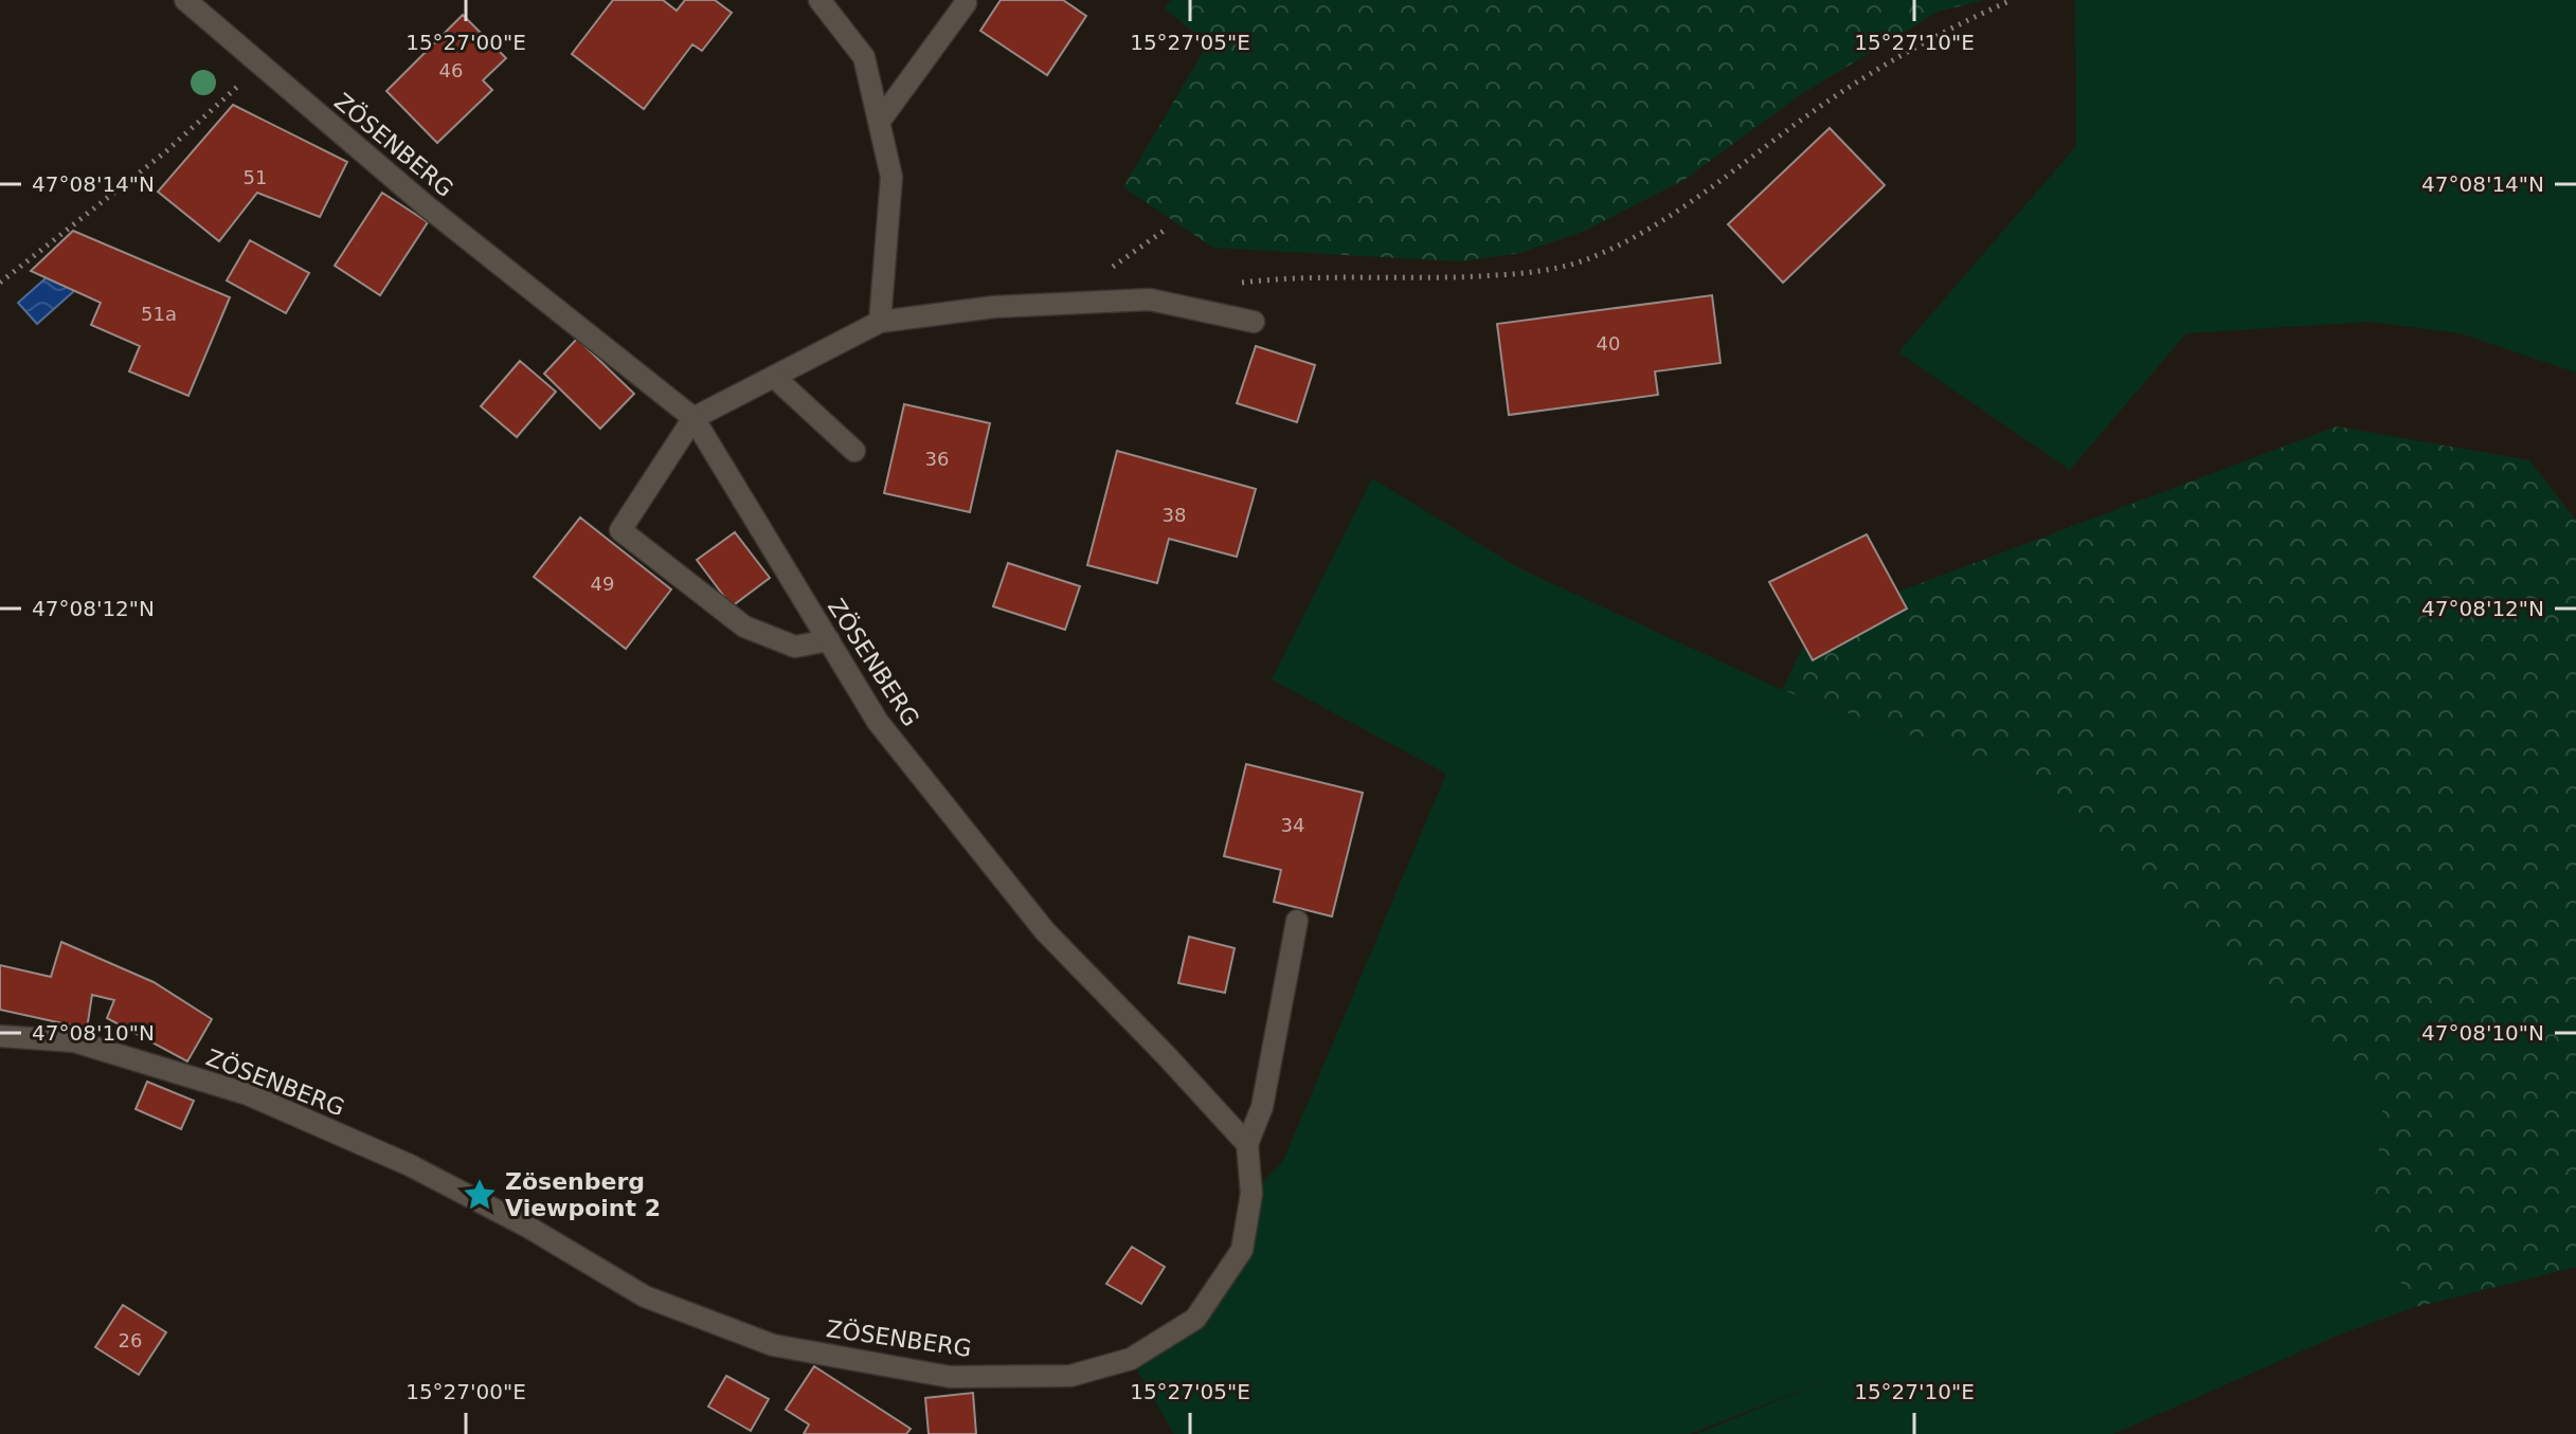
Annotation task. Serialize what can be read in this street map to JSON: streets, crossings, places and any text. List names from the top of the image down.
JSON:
{
  "streets": {
    "street": ["ZÖSENBERG"]
  },
  "places": {
    "place": ["Zösenberg Viewpoint 2"]
  },
  "house_numbers": [
    "46",
    "51",
    "51a",
    "40",
    "36",
    "38",
    "49",
    "34",
    "26"
  ],
  "coordinates": [
    "15°27'00\"E",
    "15°27'05\"E",
    "15°27'10\"E",
    "47°08'14\"N",
    "47°08'12\"N",
    "47°08'10\"N"
  ]
}
